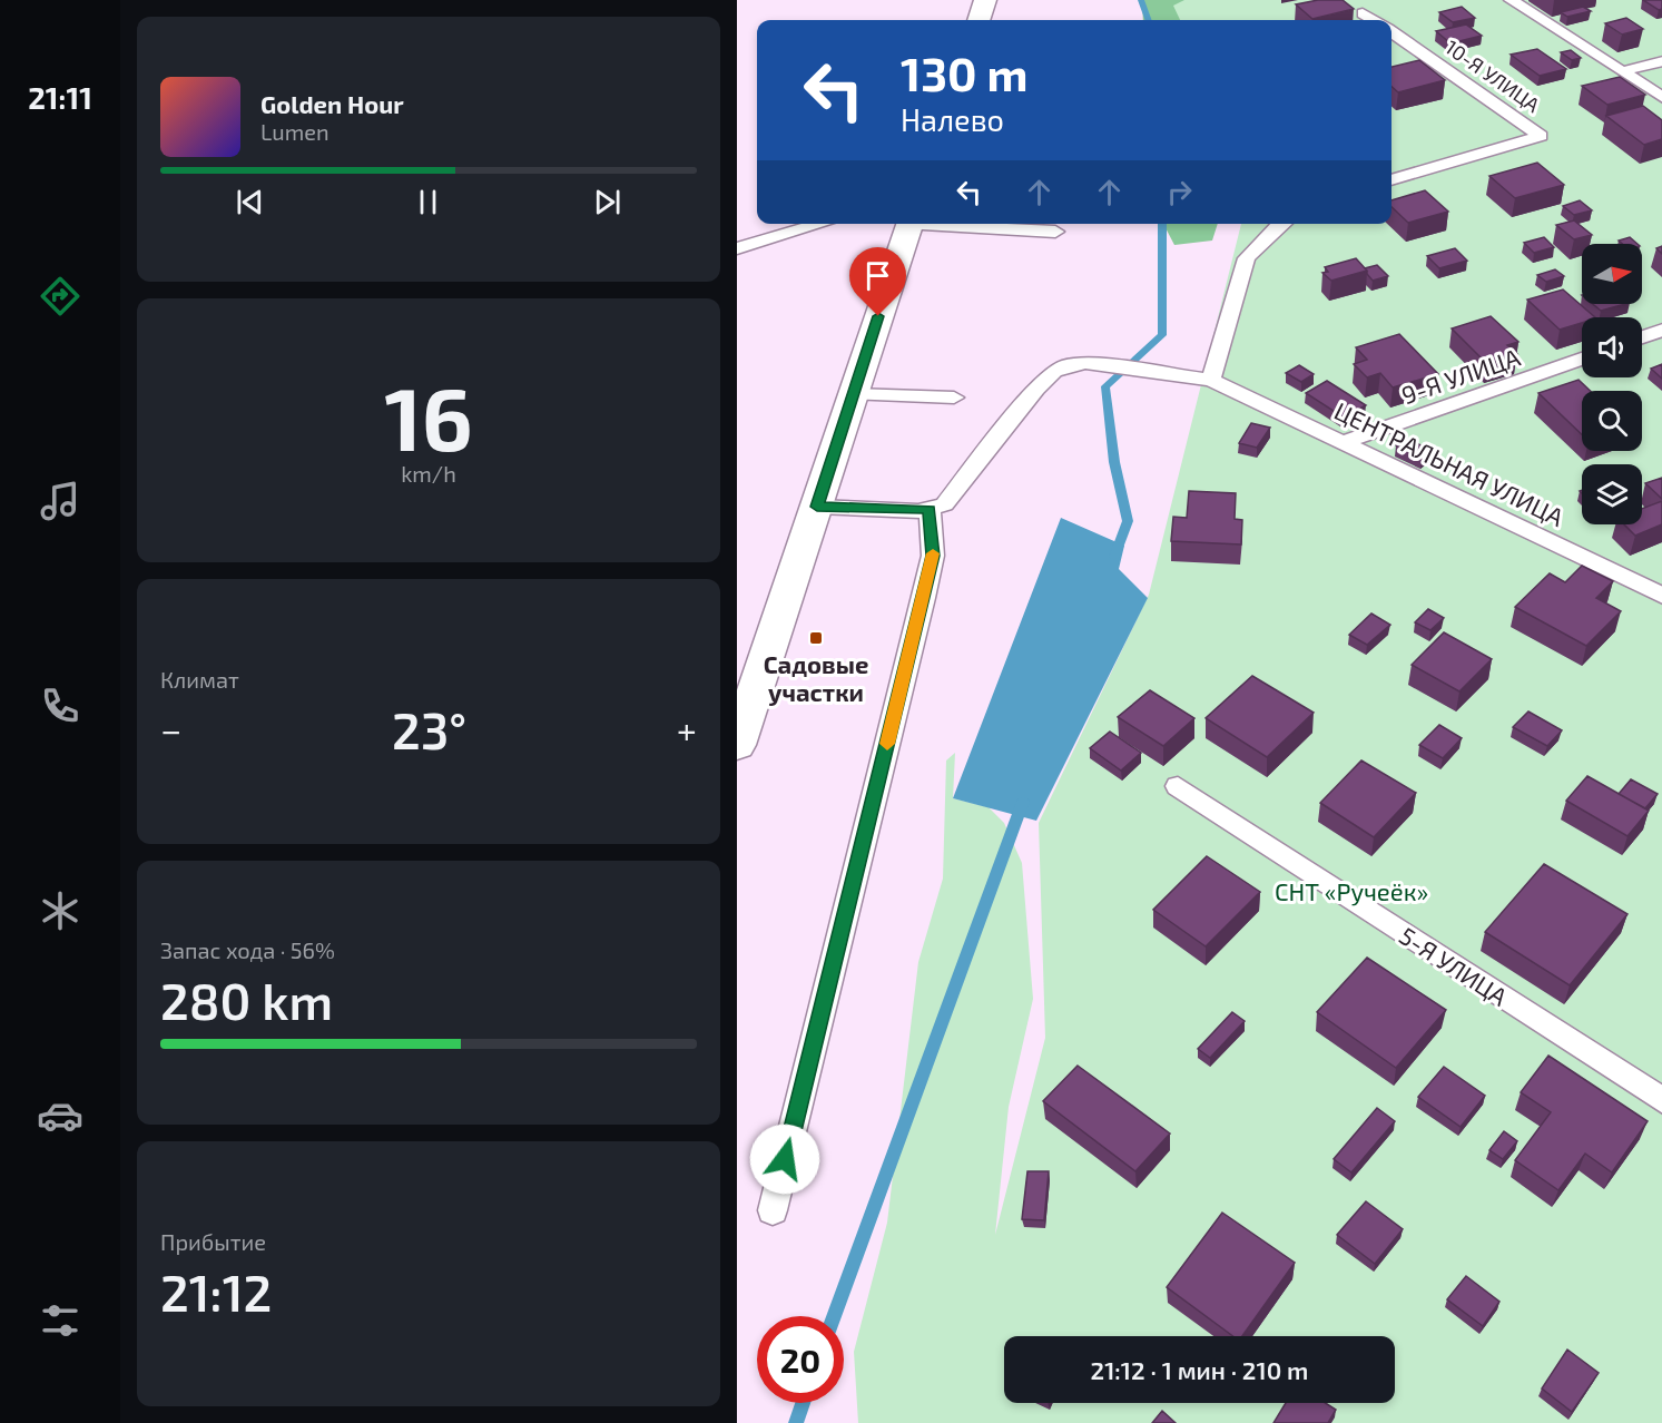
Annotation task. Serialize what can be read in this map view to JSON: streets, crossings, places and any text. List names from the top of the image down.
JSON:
{
  "streets": {
    "lane": [
      "10-Я УЛИЦА",
      "9-Я УЛИЦА",
      "ЦЕНТРАЛЬНАЯ УЛИЦА",
      "5-Я УЛИЦА"
    ]
  },
  "crossings": [
    ["9-Я УЛИЦА", "ЦЕНТРАЛЬНАЯ УЛИЦА"]
  ],
  "parks": ["СНТ «Ручеёк»"],
  "places": {
    "transit": ["Садовые участки"]
  },
  "north": "right",
  "page": {
    "tabs": "21:11",
    "turn": ["130 m", "Налево"],
    "song": ["Golden Hour", "Lumen"],
    "tile": [
      ["16", "km/h"],
      "Климат",
      ["Запас хода · 56%", "280 km"],
      ["Прибытие", "21:12"]
    ],
    "heat": ["−", "23°", "+"],
    "limit": "20",
    "trip": "21:12 · 1 мин · 210 m"
  }
}
